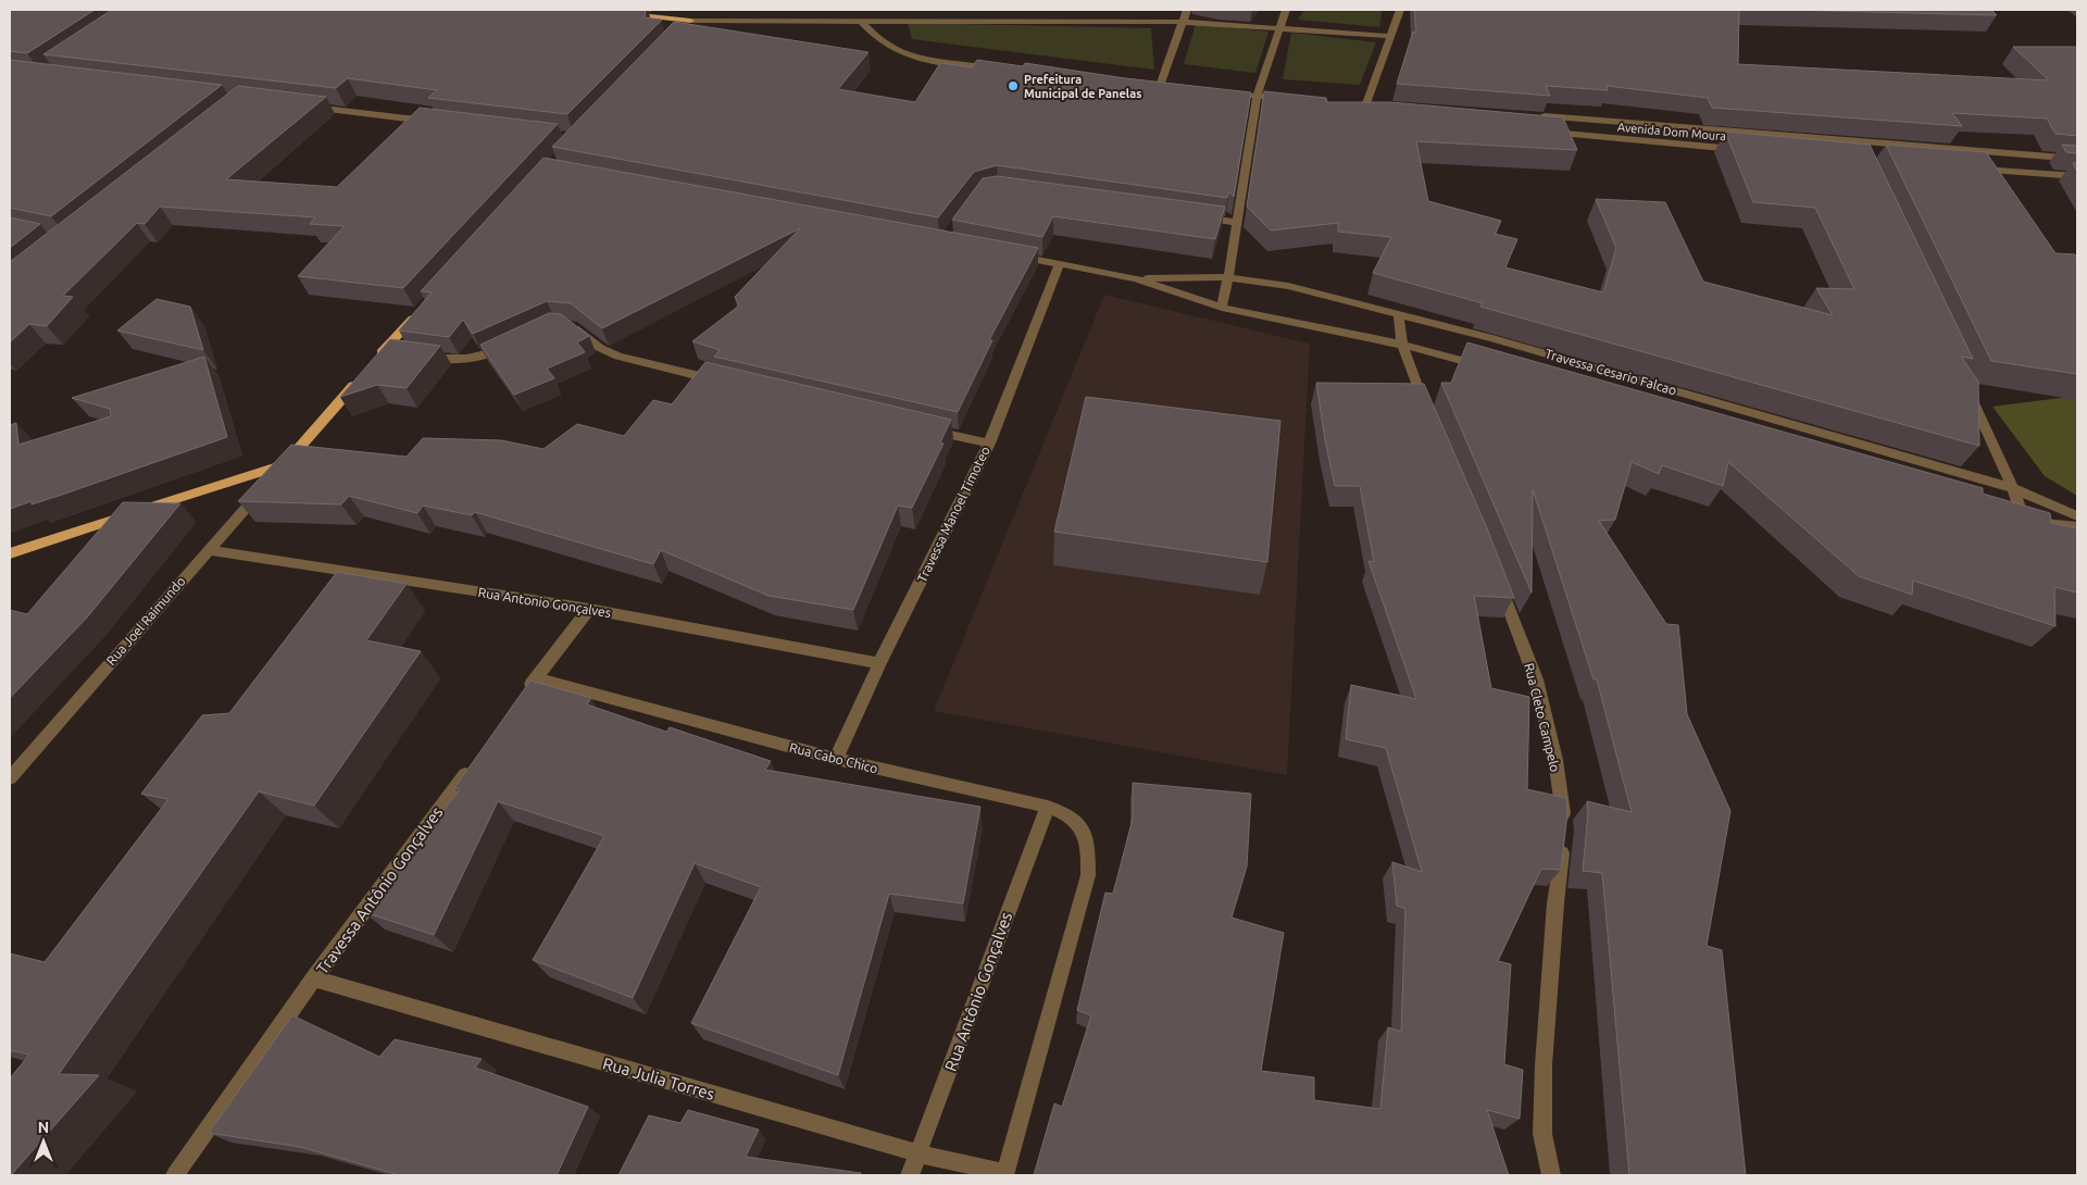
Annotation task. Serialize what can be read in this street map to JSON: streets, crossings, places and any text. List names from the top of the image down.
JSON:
{
  "streets": {
    "street": [
      "Avenida Dom Moura",
      "Travessa Cesario Falcao",
      "Travessa Manoel Timoteo",
      "Rua Antonio Gonçalves",
      "Rua Joel Raimundo",
      "Rua Cleto Campelo",
      "Rua Cabo Chico",
      "Travessa Antônio Gonçalves",
      "Rua Antônio Gonçalves",
      "Rua Julia Torres"
    ]
  },
  "crossings": [
    ["Travessa Cesario Falcao", "Travessa Manoel Timoteo"],
    ["Travessa Manoel Timoteo", "Rua Antonio Gonçalves"],
    ["Travessa Manoel Timoteo", "Rua Cabo Chico"],
    ["Rua Antonio Gonçalves", "Rua Joel Raimundo"],
    ["Rua Cabo Chico", "Rua Antônio Gonçalves"],
    ["Rua Cabo Chico", "Rua Julia Torres"],
    ["Travessa Antônio Gonçalves", "Rua Julia Torres"],
    ["Rua Antônio Gonçalves", "Rua Julia Torres"]
  ],
  "places": ["Prefeitura Municipal de Panelas"],
  "north": "top"
}
